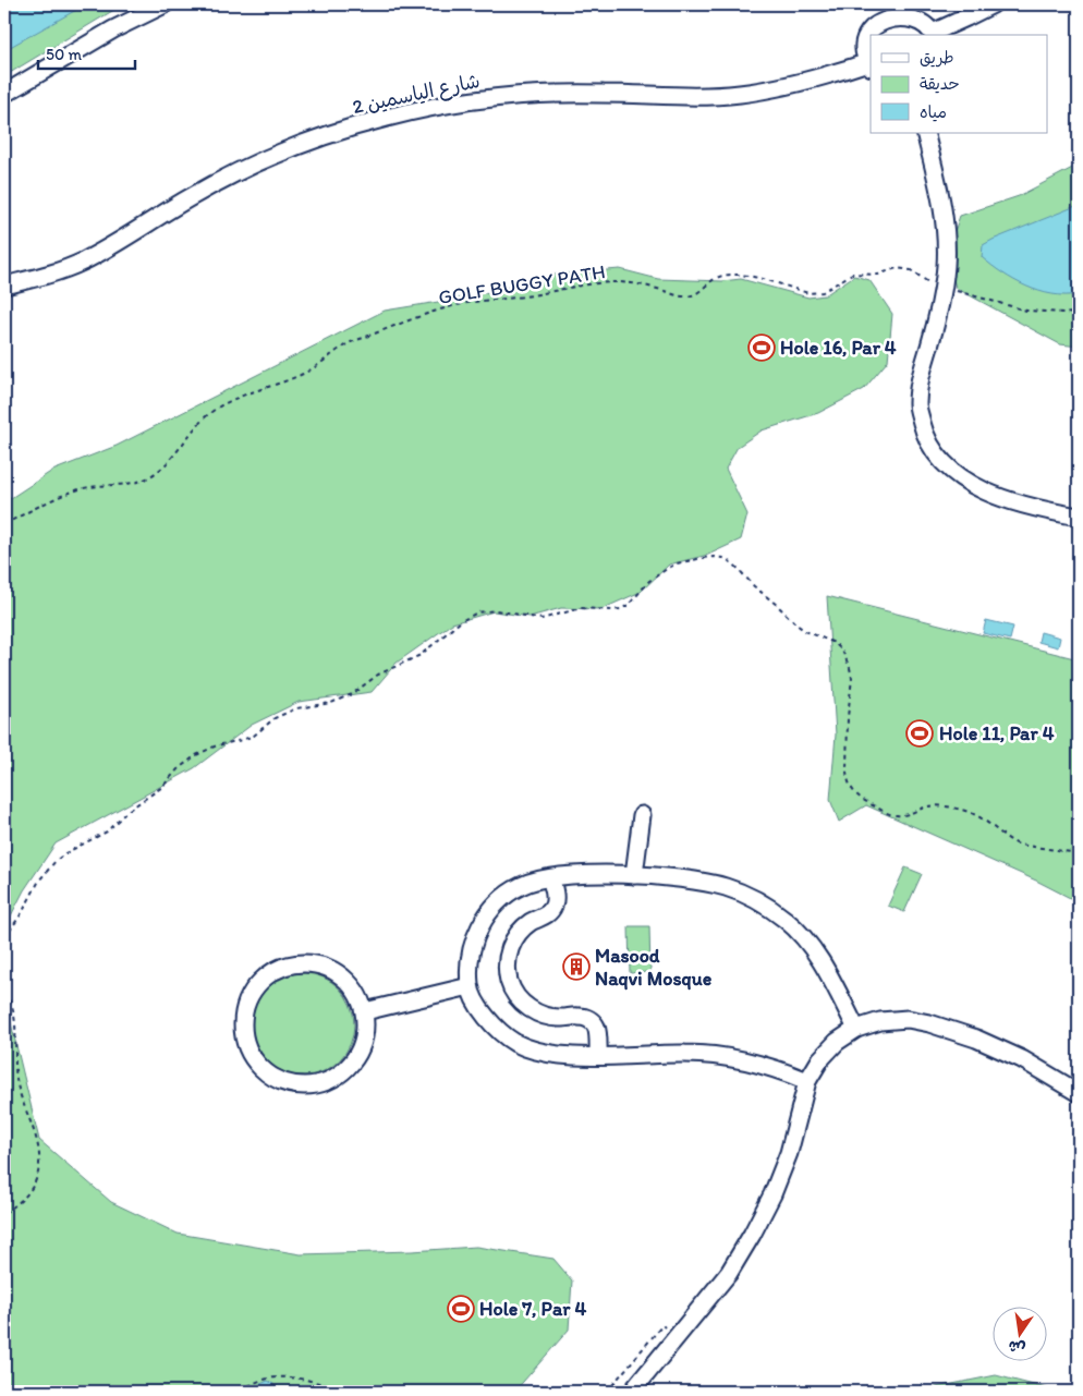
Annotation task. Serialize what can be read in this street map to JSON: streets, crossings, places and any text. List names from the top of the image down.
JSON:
{
  "streets": {
    "street": ["شارع الياسمين 2"],
    "path": ["GOLF BUGGY PATH"]
  },
  "places": {
    "sports": ["Hole 16, Par 4", "Hole 11, Par 4", "Hole 7, Par 4"],
    "building": ["Masood Naqvi Mosque"]
  },
  "legend": ["طريق", "حديقة", "مياه"],
  "scale_bar": "50 m",
  "north": "bottom"
}
